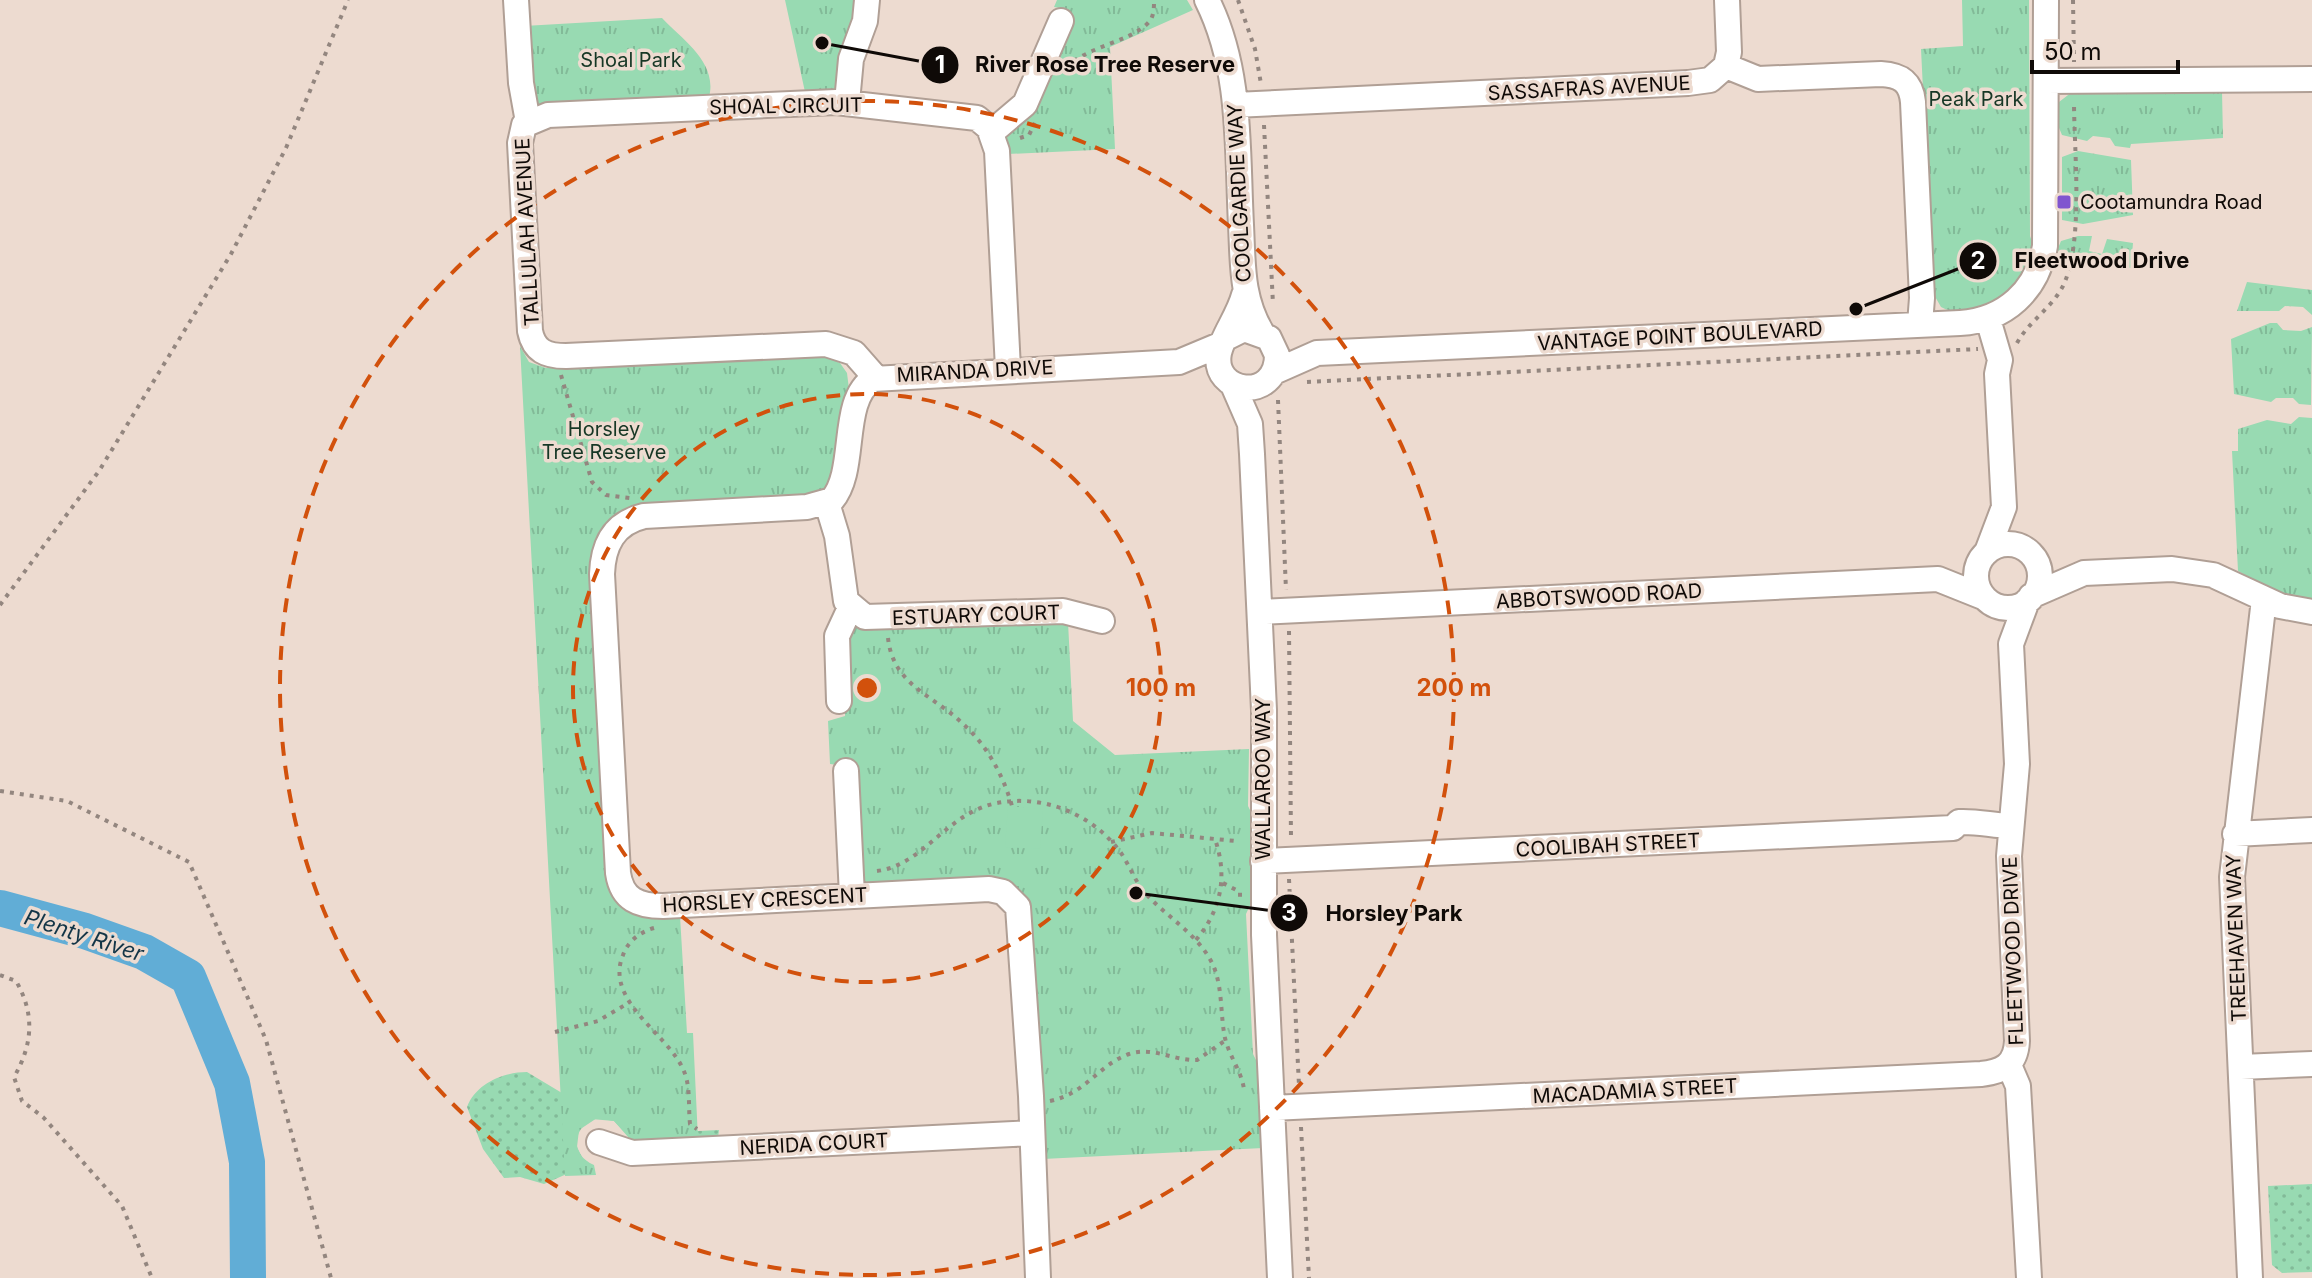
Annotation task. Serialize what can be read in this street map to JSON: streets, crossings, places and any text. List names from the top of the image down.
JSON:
{
  "streets": {
    "street": [
      "SASSAFRAS AVENUE",
      "SHOAL CIRCUIT",
      "COOLGARDIE WAY",
      "TALLULAH AVENUE",
      "VANTAGE POINT BOULEVARD",
      "MIRANDA DRIVE",
      "ABBOTSWOOD ROAD",
      "ESTUARY COURT",
      "WALLAROO WAY",
      "COOLIBAH STREET",
      "HORSLEY CRESCENT",
      "TREEHAVEN WAY",
      "FLEETWOOD DRIVE",
      "MACADAMIA STREET",
      "NERIDA COURT"
    ]
  },
  "crossings": [
    ["SASSAFRAS AVENUE", "COOLGARDIE WAY"],
    ["SHOAL CIRCUIT", "TALLULAH AVENUE"],
    ["COOLGARDIE WAY", "VANTAGE POINT BOULEVARD"],
    ["COOLGARDIE WAY", "MIRANDA DRIVE"],
    ["COOLGARDIE WAY", "WALLAROO WAY"],
    ["VANTAGE POINT BOULEVARD", "MIRANDA DRIVE"],
    ["VANTAGE POINT BOULEVARD", "WALLAROO WAY"],
    ["MIRANDA DRIVE", "WALLAROO WAY"],
    ["ABBOTSWOOD ROAD", "WALLAROO WAY"],
    ["ABBOTSWOOD ROAD", "FLEETWOOD DRIVE"],
    ["WALLAROO WAY", "COOLIBAH STREET"],
    ["WALLAROO WAY", "MACADAMIA STREET"],
    ["COOLIBAH STREET", "FLEETWOOD DRIVE"],
    ["HORSLEY CRESCENT", "NERIDA COURT"],
    ["FLEETWOOD DRIVE", "MACADAMIA STREET"]
  ],
  "water": ["Plenty River"],
  "parks": ["Shoal Park", "Peak Park", "Horsley Tree Reserve"],
  "places": {
    "other": ["River Rose Tree Reserve", "Fleetwood Drive", "Horsley Park"],
    "transit": ["Cootamundra Road"]
  },
  "scale_bar": "50 m",
  "rings": ["100 m", "200 m"]
}
